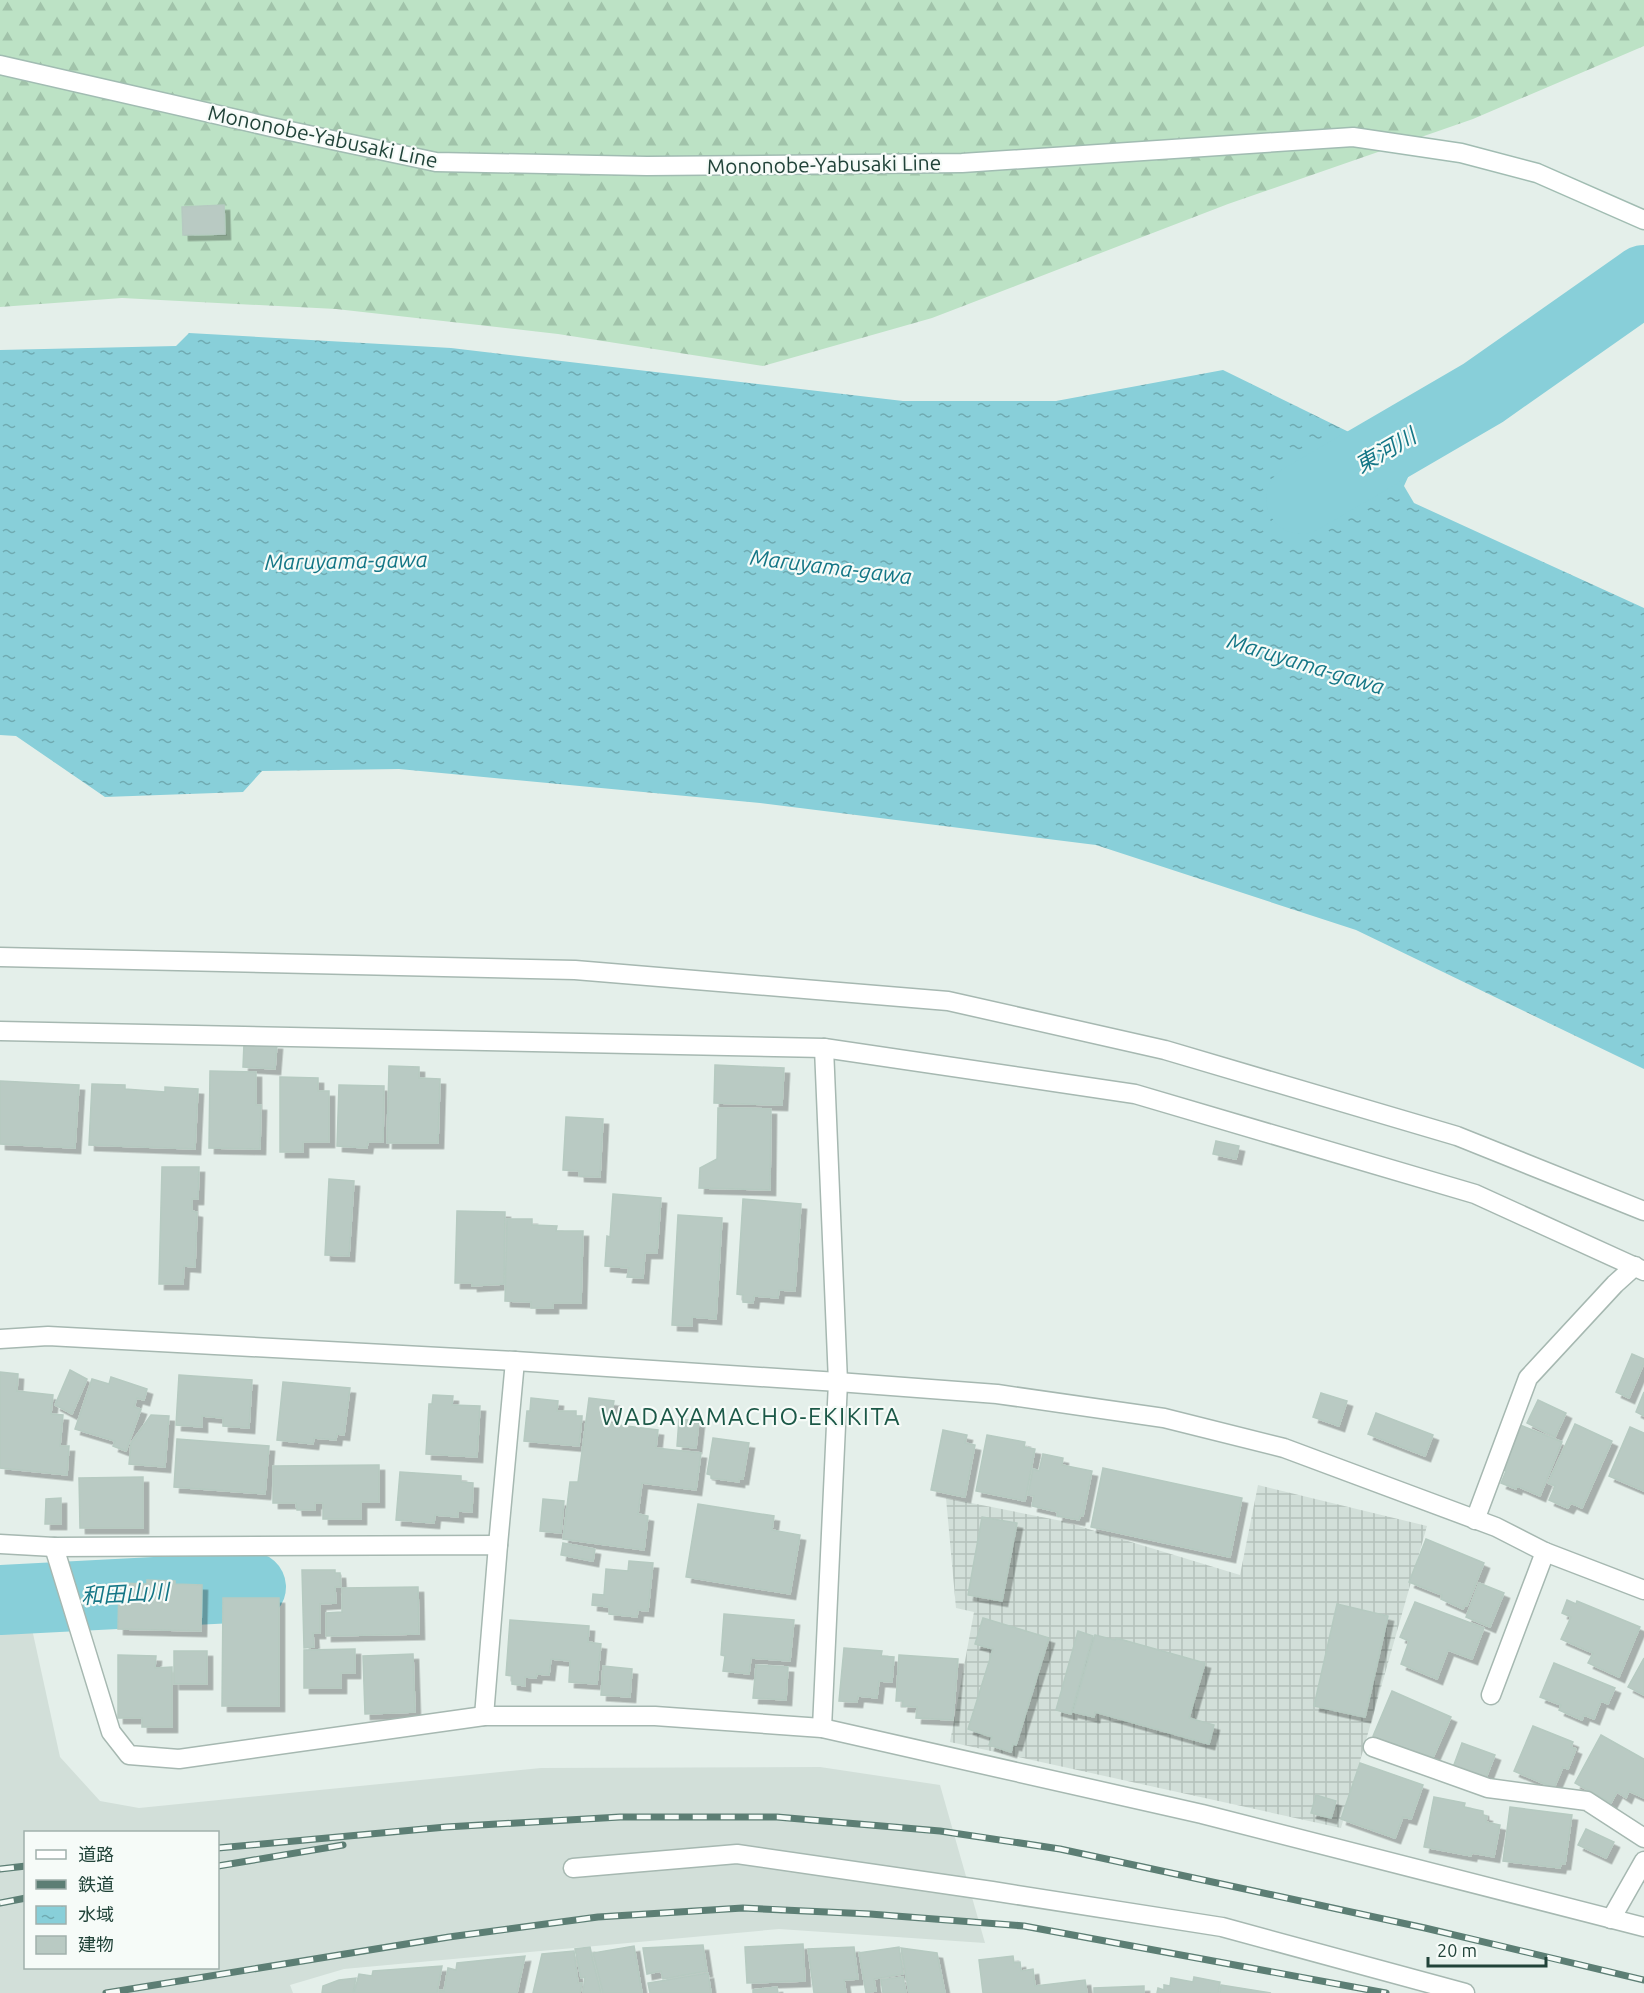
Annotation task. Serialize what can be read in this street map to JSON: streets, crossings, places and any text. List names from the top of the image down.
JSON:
{
  "streets": {
    "street": ["Mononobe-Yabusaki Line"]
  },
  "districts": ["WADAYAMACHO-EKIKITA"],
  "water": ["東河川", "Maruyama-gawa", "和田山川"],
  "legend": [
    "道路",
    "鉄道",
    "水域",
    "建物"
  ],
  "scale_bar": "20 m"
}
